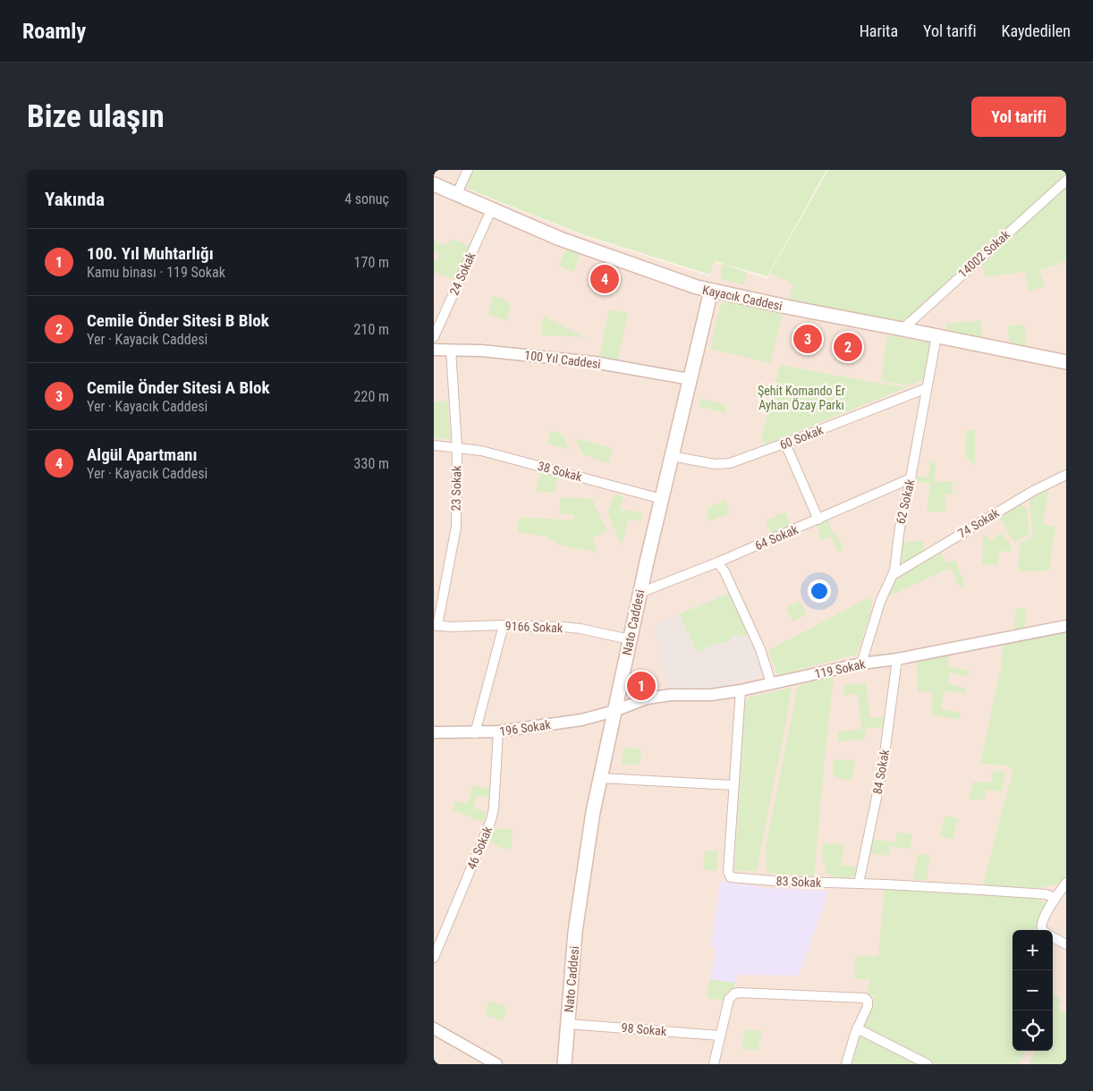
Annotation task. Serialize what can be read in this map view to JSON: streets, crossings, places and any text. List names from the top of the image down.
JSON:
{
  "streets": {
    "main road": ["Kayacık Caddesi", "Nato Caddesi"],
    "street": [
      "14002 Sokak",
      "24 Sokak",
      "100 Yıl Caddesi",
      "60 Sokak",
      "38 Sokak",
      "23 Sokak",
      "62 Sokak",
      "74 Sokak",
      "64 Sokak",
      "9166 Sokak",
      "119 Sokak",
      "196 Sokak",
      "84 Sokak",
      "46 Sokak",
      "83 Sokak",
      "98 Sokak"
    ]
  },
  "crossings": [
    ["14002 Sokak", "Kayacık Caddesi"],
    ["24 Sokak", "Kayacık Caddesi"],
    ["Kayacık Caddesi", "62 Sokak"],
    ["Kayacık Caddesi", "Nato Caddesi"],
    ["100 Yıl Caddesi", "23 Sokak"],
    ["100 Yıl Caddesi", "Nato Caddesi"],
    ["60 Sokak", "62 Sokak"],
    ["60 Sokak", "Nato Caddesi"],
    ["38 Sokak", "23 Sokak"],
    ["38 Sokak", "Nato Caddesi"],
    ["23 Sokak", "9166 Sokak"],
    ["62 Sokak", "74 Sokak"],
    ["62 Sokak", "64 Sokak"],
    ["62 Sokak", "119 Sokak"],
    ["64 Sokak", "Nato Caddesi"],
    ["Nato Caddesi", "9166 Sokak"],
    ["Nato Caddesi", "119 Sokak"],
    ["Nato Caddesi", "196 Sokak"],
    ["Nato Caddesi", "98 Sokak"],
    ["119 Sokak", "196 Sokak"],
    ["119 Sokak", "84 Sokak"],
    ["119 Sokak", "83 Sokak"],
    ["196 Sokak", "46 Sokak"],
    ["84 Sokak", "83 Sokak"]
  ],
  "parks": ["Şehit Komando Er Ayhan Özay Parkı"],
  "page": {
    "header": "Roamly",
    "nav": ["Harita", "Yol tarifi", "Kaydedilen"],
    "buttons": "Yol tarifi",
    "title": "Bize ulaşın",
    "heading": ["Yakında", "4 sonuç"],
    "list": [
      {
        "mark": "1",
        "name": "100. Yıl Muhtarlığı",
        "note": "Kamu binası · 119 Sokak",
        "value": "170 m"
      },
      {
        "mark": "2",
        "name": "Cemile Önder Sitesi B Blok",
        "note": "Yer · Kayacık Caddesi",
        "value": "210 m"
      },
      {
        "mark": "3",
        "name": "Cemile Önder Sitesi A Blok",
        "note": "Yer · Kayacık Caddesi",
        "value": "220 m"
      },
      {
        "mark": "4",
        "name": "Algül Apartmanı",
        "note": "Yer · Kayacık Caddesi",
        "value": "330 m"
      }
    ],
    "pins": [
      "4",
      "3",
      "2",
      "1"
    ],
    "map_buttons": ["+", "−"]
  }
}
